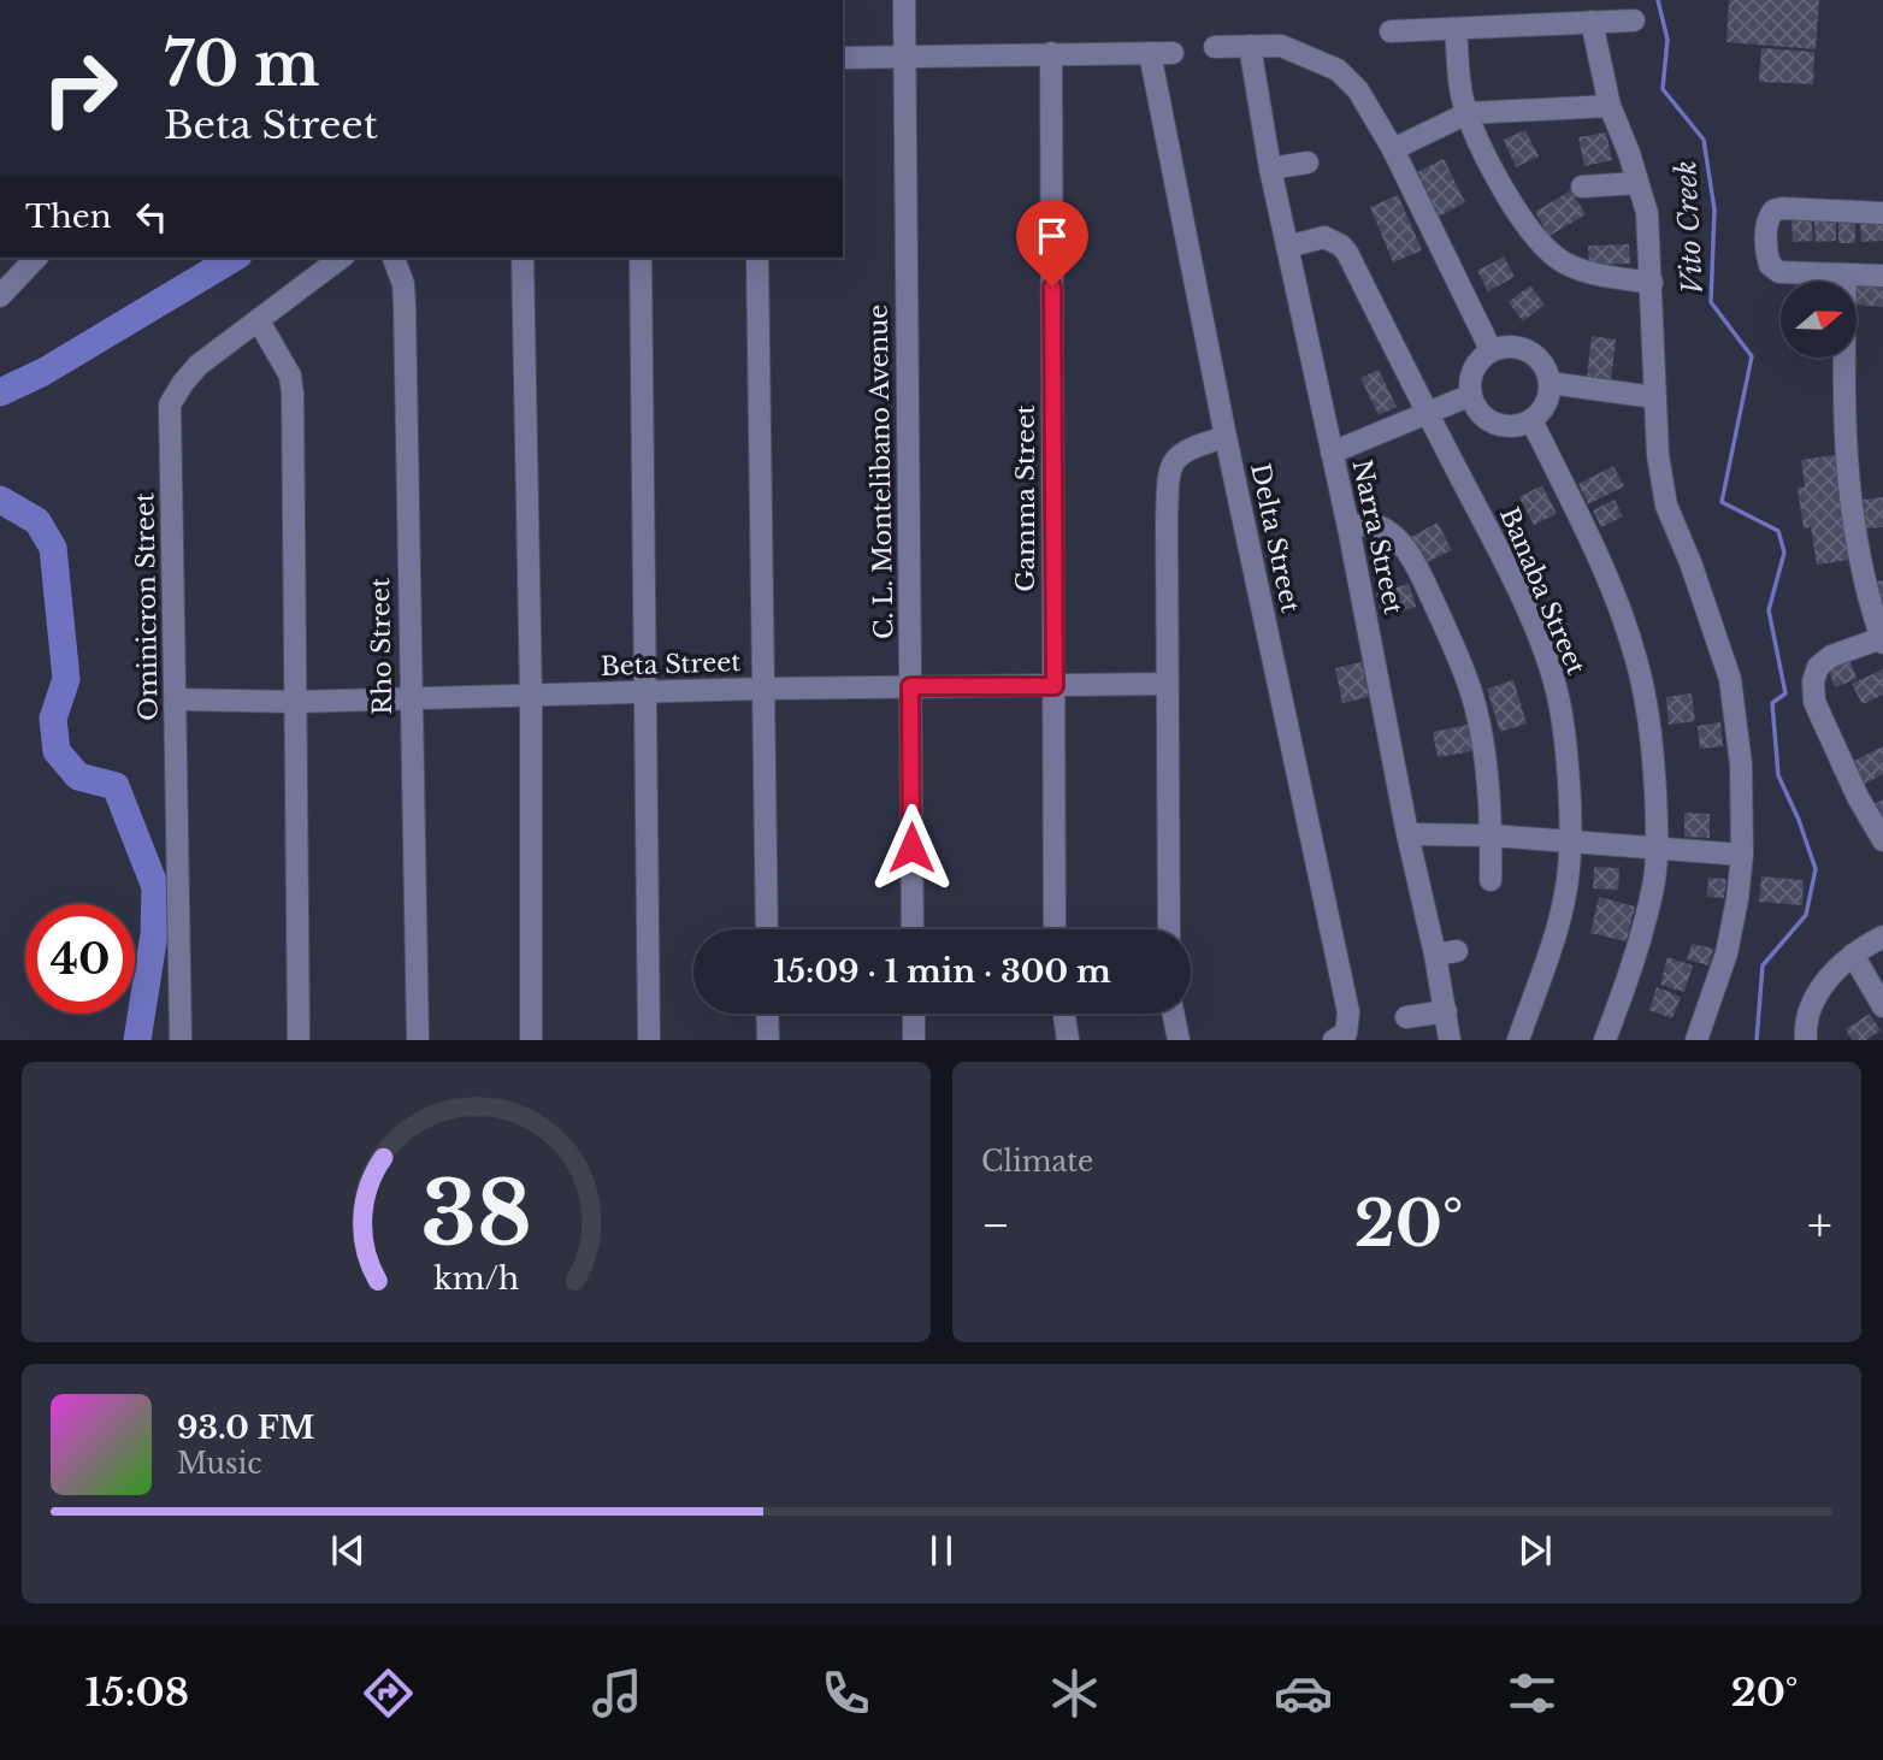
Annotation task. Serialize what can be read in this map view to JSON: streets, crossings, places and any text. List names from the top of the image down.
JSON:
{
  "streets": {
    "street": [
      "C. L. Montelibano Avenue",
      "Gamma Street",
      "Narra Street",
      "Delta Street",
      "Banaba Street",
      "Ominicron Street",
      "Rho Street",
      "Beta Street"
    ]
  },
  "crossings": [
    ["C. L. Montelibano Avenue", "Beta Street"],
    ["Gamma Street", "Beta Street"],
    ["Narra Street", "Banaba Street"],
    ["Ominicron Street", "Beta Street"],
    ["Rho Street", "Beta Street"]
  ],
  "water": ["Vito Creek"],
  "north": "right",
  "page": {
    "turn": ["70 m", "Beta Street"],
    "then": "Then",
    "limit": "40",
    "trip": "15:09 · 1 min · 300 m",
    "tile": "Climate",
    "heat": ["−", "20°", "+"],
    "song": ["93.0 FM", "Music"],
    "tabs": ["15:08", "20°"],
    "gauge": ["38", "km/h"]
  }
}
